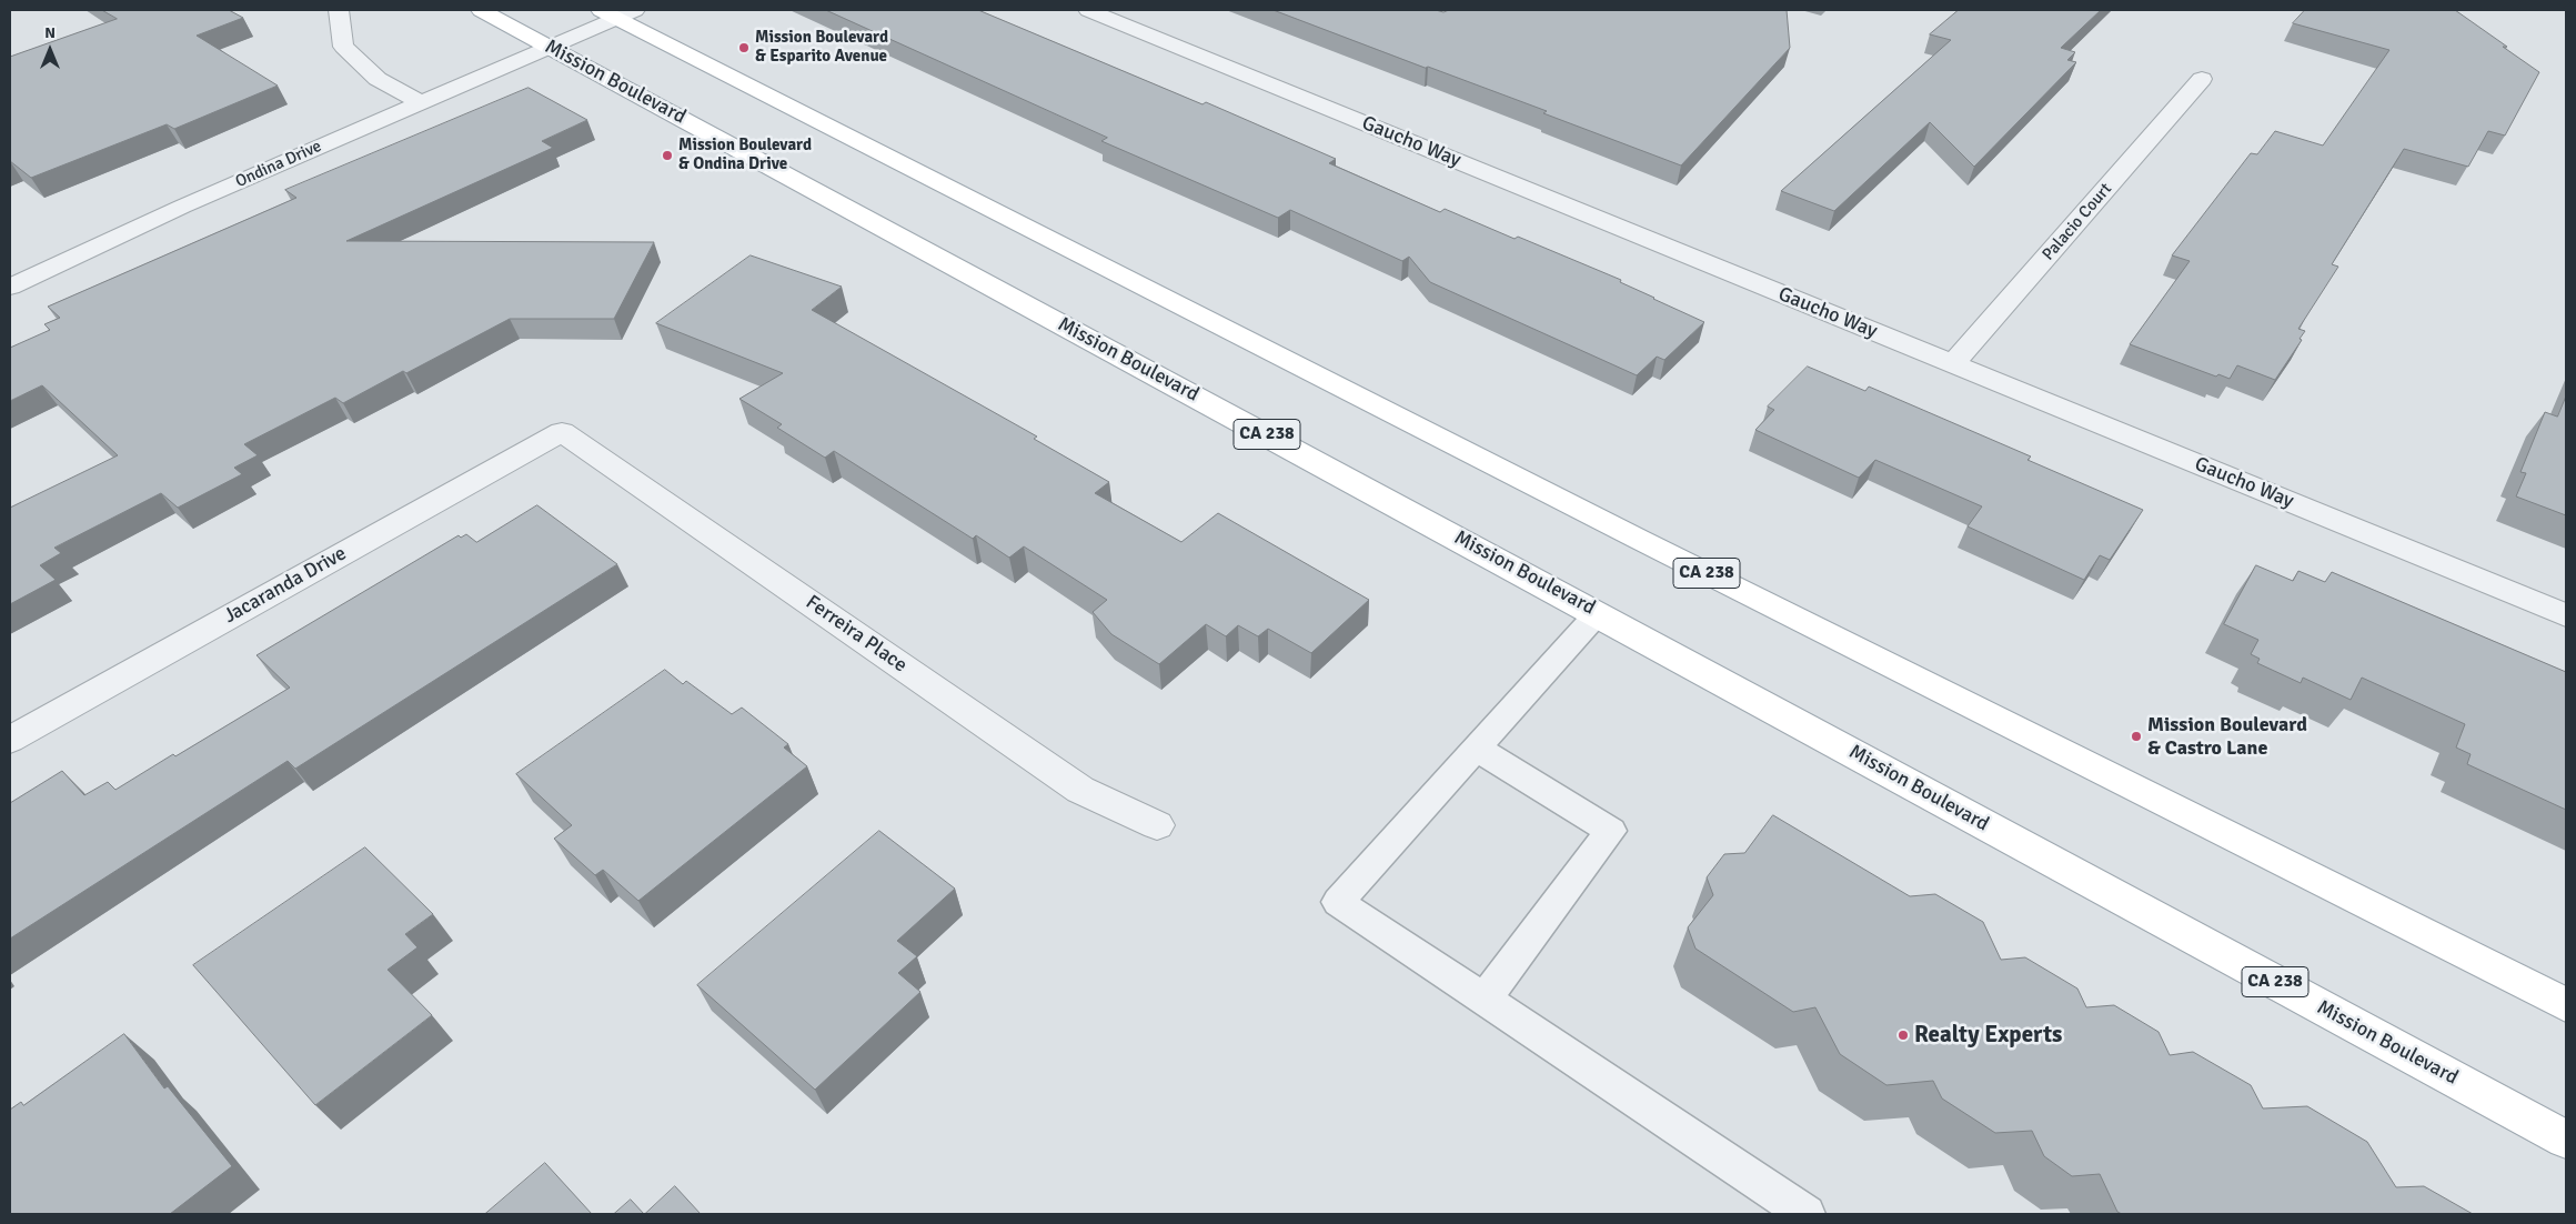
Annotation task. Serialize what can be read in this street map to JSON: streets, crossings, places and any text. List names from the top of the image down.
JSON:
{
  "streets": {
    "main road": ["Mission Boulevard", "CA 238"],
    "street": [
      "Gaucho Way",
      "Ondina Drive",
      "Palacio Court",
      "Jacaranda Drive",
      "Ferreira Place"
    ]
  },
  "crossings": [
    ["Mission Boulevard", "Ondina Drive"],
    ["Gaucho Way", "Palacio Court"],
    ["Ondina Drive", "CA 238"],
    ["Jacaranda Drive", "Ferreira Place"]
  ],
  "places": [
    "Mission Boulevard & Esparito Avenue",
    "Mission Boulevard & Ondina Drive",
    "Mission Boulevard & Castro Lane",
    "Realty Experts"
  ],
  "north": "top"
}
